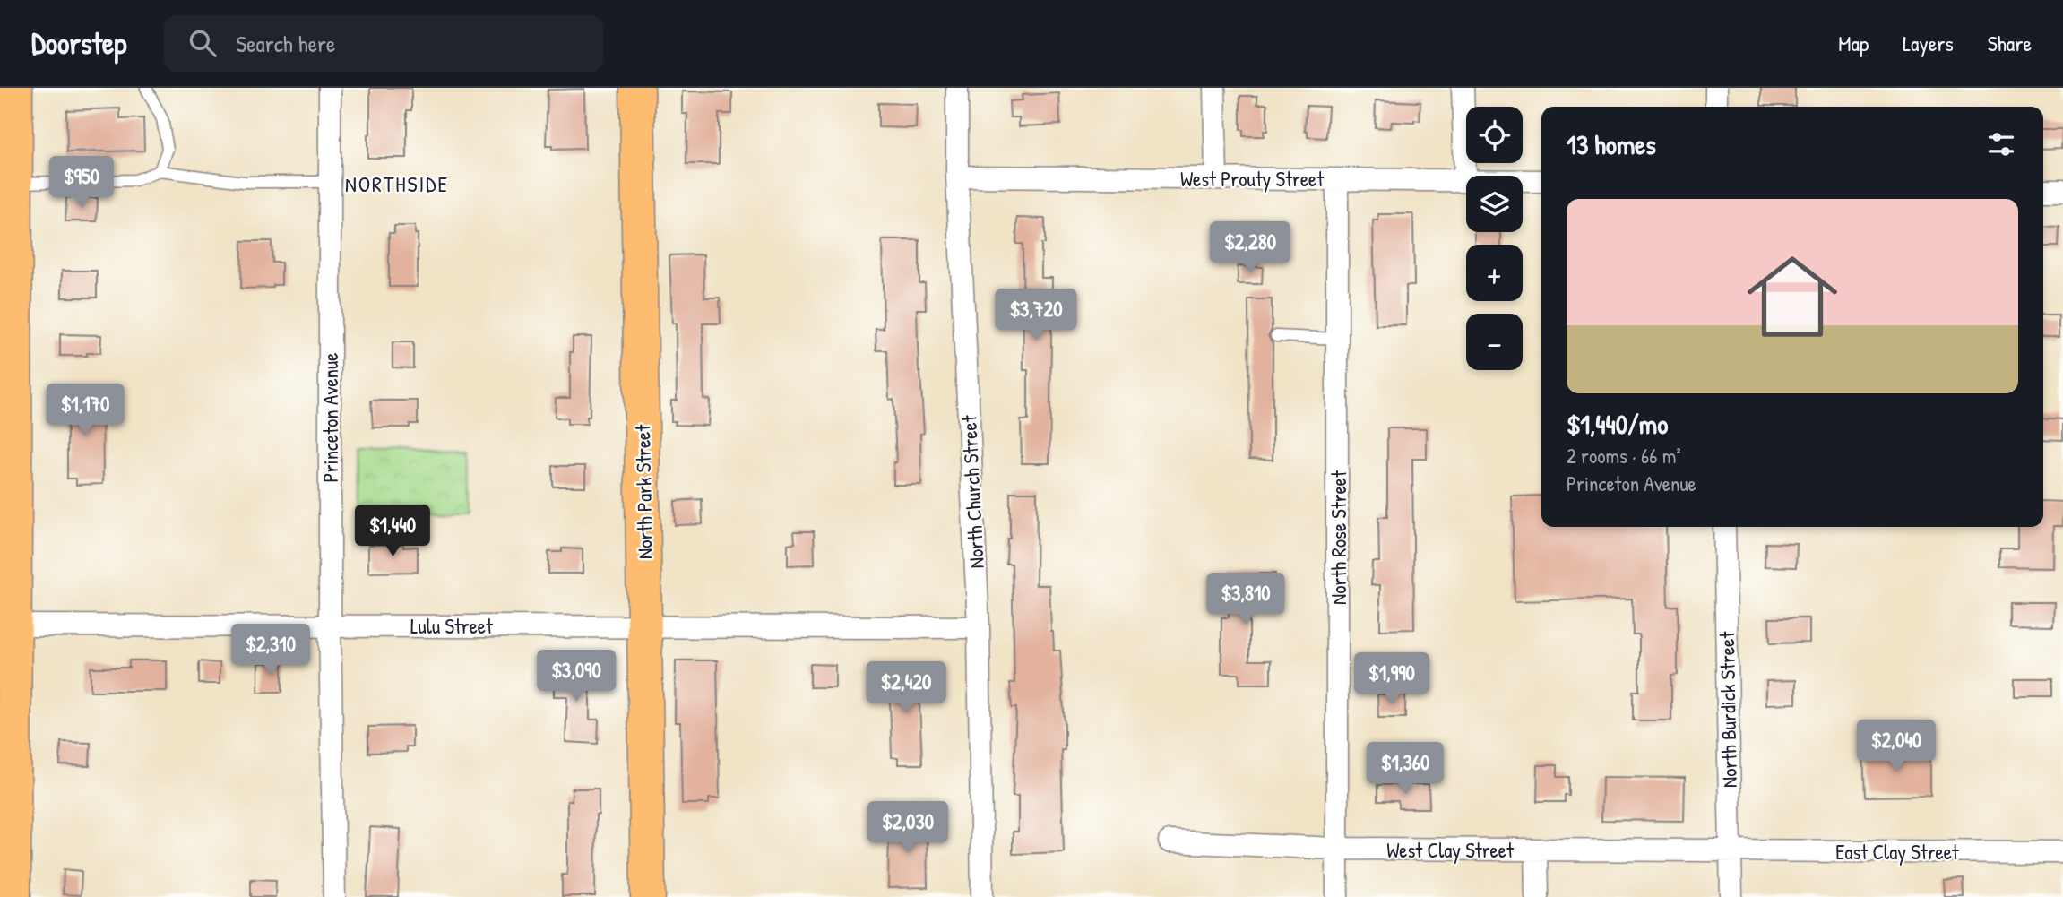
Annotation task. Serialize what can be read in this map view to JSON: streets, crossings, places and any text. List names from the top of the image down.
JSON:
{
  "streets": {
    "main road": ["North Park Street"],
    "street": [
      "West Prouty Street",
      "Princeton Avenue",
      "North Church Street",
      "North Rose Street",
      "Lulu Street",
      "North Burdick Street",
      "West Clay Street",
      "East Clay Street"
    ]
  },
  "crossings": [
    ["West Prouty Street", "North Church Street"],
    ["West Prouty Street", "North Rose Street"],
    ["Princeton Avenue", "Lulu Street"],
    ["North Park Street", "Lulu Street"],
    ["North Church Street", "Lulu Street"],
    ["North Rose Street", "West Clay Street"],
    ["North Burdick Street", "West Clay Street"],
    ["North Burdick Street", "East Clay Street"],
    ["West Clay Street", "East Clay Street"]
  ],
  "districts": ["NORTHSIDE"],
  "page": {
    "header": "Doorstep",
    "search": "Search here",
    "nav": ["Map", "Layers", "Share"],
    "map_buttons": ["+", "−"],
    "heading": "13 homes",
    "price": [
      "$950",
      "$2,280",
      "$3,720",
      "$1,170",
      "$1,440",
      "$3,810",
      "$2,310",
      "$3,090",
      "$1,990",
      "$2,420",
      "$2,040",
      "$1,360",
      "$2,030"
    ],
    "list": [
      {
        "name": "$1,440/mo",
        "note": "2 rooms · 66 m² · Princeton Avenue"
      }
    ]
  }
}
